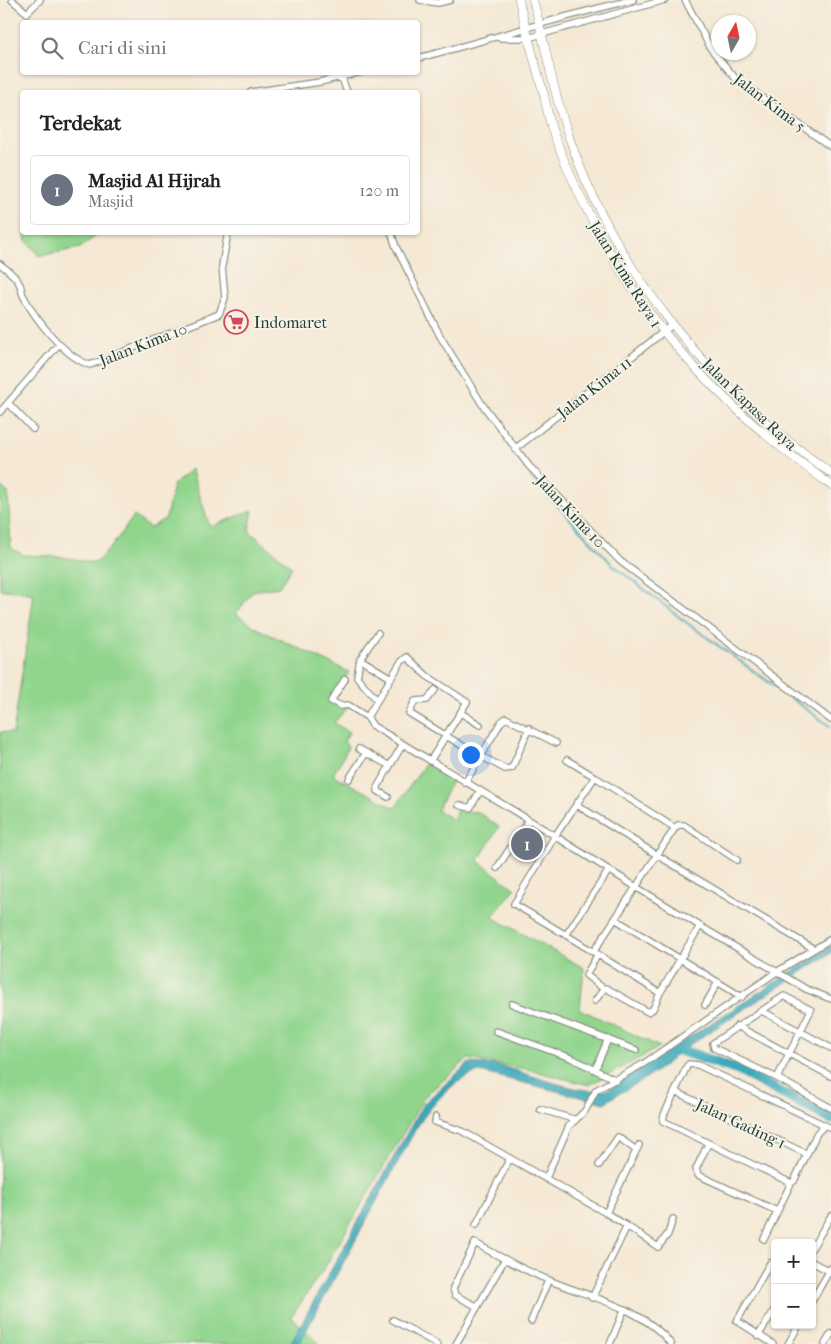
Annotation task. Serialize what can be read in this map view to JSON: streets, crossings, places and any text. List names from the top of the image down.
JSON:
{
  "streets": {
    "main road": ["Jalan Kima Raya 1", "Jalan Kapasa Raya"],
    "street": [
      "Jalan Kima 5",
      "Jalan Kima 10",
      "Jalan Kima 11",
      "Jalan Gading 1"
    ]
  },
  "crossings": [
    ["Jalan Kima Raya 1", "Jalan Kima 11"],
    ["Jalan Kima 10", "Jalan Kima 11"],
    ["Jalan Kima 11", "Jalan Kapasa Raya"]
  ],
  "places": {
    "supermarket": ["Indomaret"]
  },
  "north": "top",
  "page": {
    "search": "Cari di sini",
    "heading": "Terdekat",
    "list": [
      {
        "mark": "1",
        "name": "Masjid Al Hijrah",
        "note": "Masjid",
        "value": "120 m"
      }
    ],
    "pins": "1",
    "map_buttons": ["+", "−"]
  }
}
